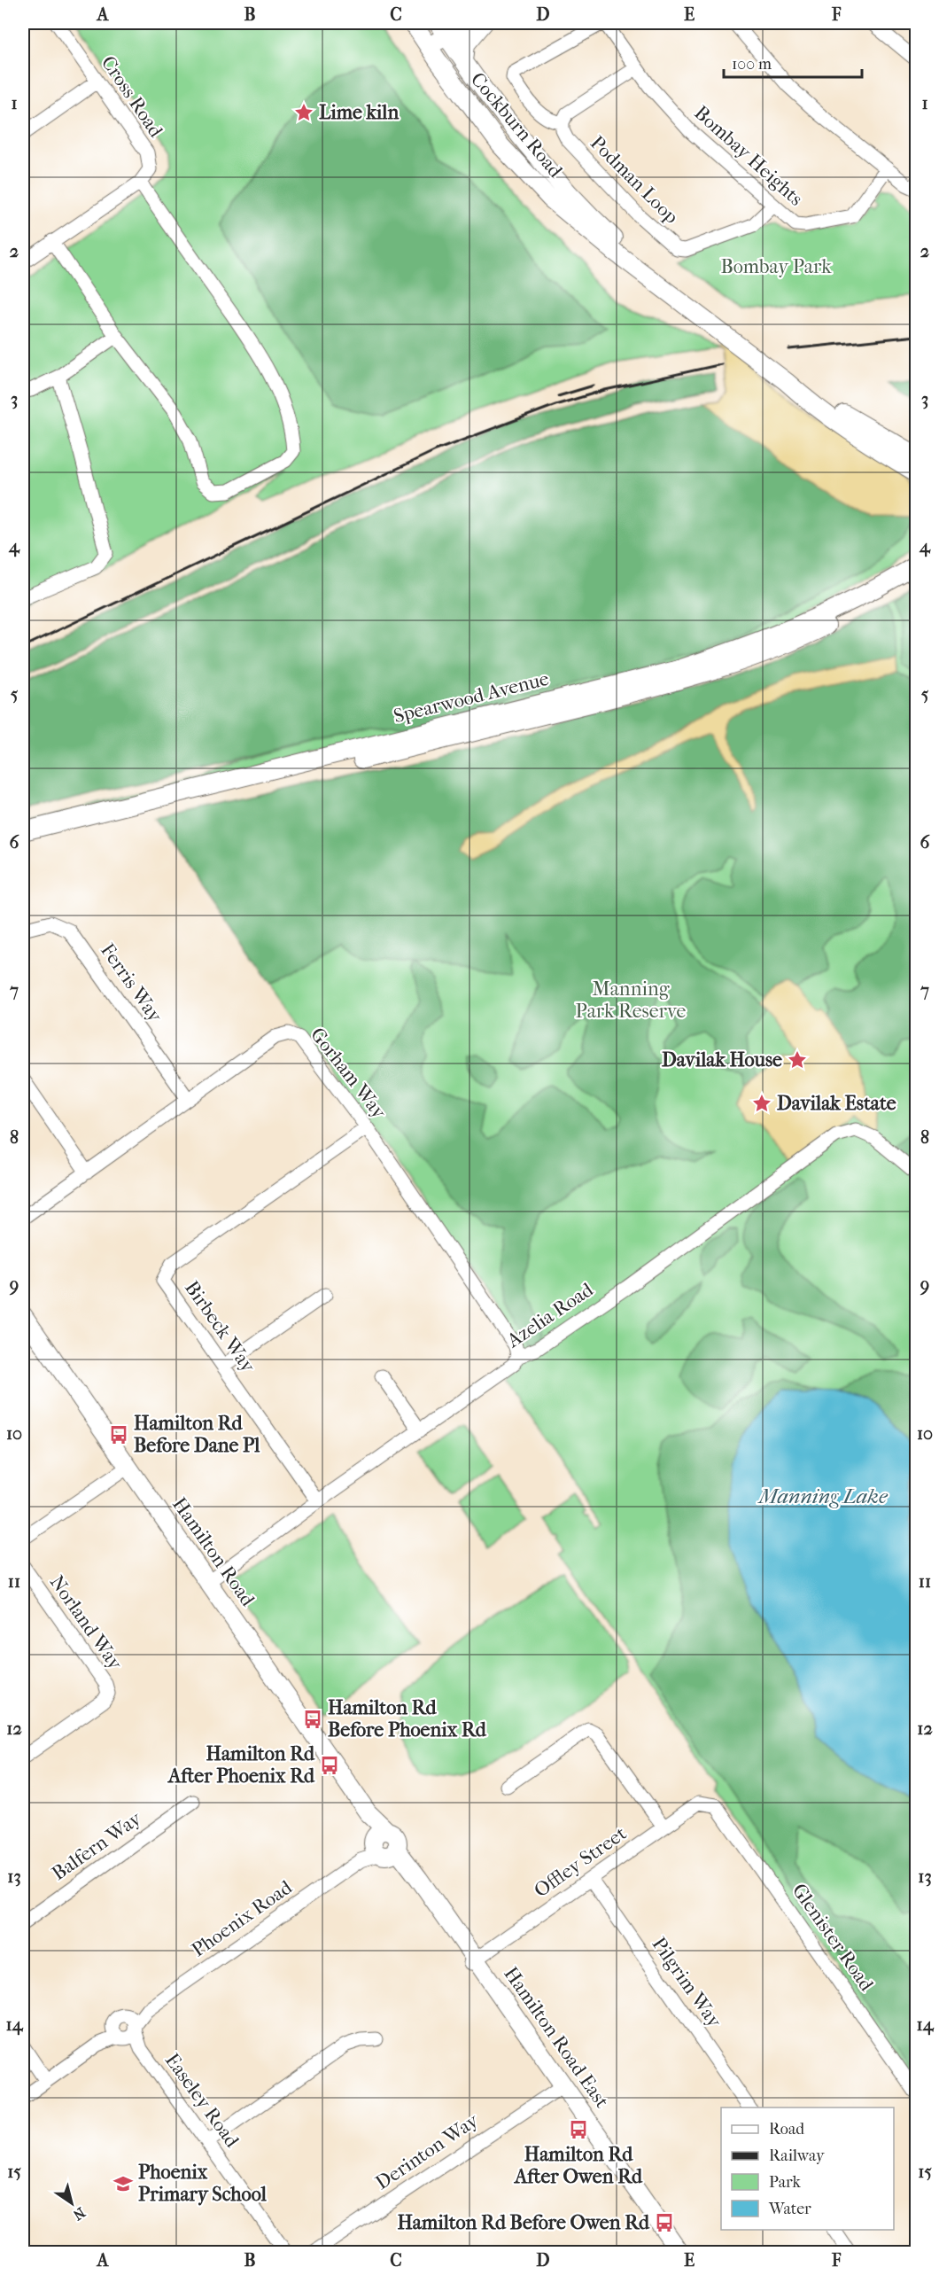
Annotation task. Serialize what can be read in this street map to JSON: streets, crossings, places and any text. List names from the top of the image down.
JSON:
{
  "streets": {
    "main road": [
      "Cockburn Road",
      "Spearwood Avenue",
      "Hamilton Road",
      "Hamilton Road East"
    ],
    "street": [
      "Cross Road",
      "Bombay Heights",
      "Podman Loop",
      "Ferris Way",
      "Gorham Way",
      "Azelia Road",
      "Birbeck Way",
      "Norland Way",
      "Balfern Way",
      "Offley Street",
      "Phoenix Road",
      "Glenister Road",
      "Pilgrim Way",
      "Easeley Road",
      "Derinton Way"
    ]
  },
  "crossings": [
    ["Bombay Heights", "Podman Loop"],
    ["Ferris Way", "Gorham Way"],
    ["Gorham Way", "Azelia Road"],
    ["Gorham Way", "Birbeck Way"],
    ["Azelia Road", "Birbeck Way"],
    ["Azelia Road", "Hamilton Road"],
    ["Hamilton Road", "Phoenix Road"],
    ["Hamilton Road", "Hamilton Road East"],
    ["Offley Street", "Glenister Road"],
    ["Offley Street", "Pilgrim Way"],
    ["Offley Street", "Hamilton Road East"],
    ["Phoenix Road", "Hamilton Road East"],
    ["Phoenix Road", "Easeley Road"],
    ["Hamilton Road East", "Derinton Way"]
  ],
  "water": ["Manning Lake"],
  "parks": ["Bombay Park", "Manning Park Reserve"],
  "places": {
    "place": ["Lime kiln", "Davilak House", "Davilak Estate"],
    "bus stop": [
      "Hamilton Rd Before Dane Pl",
      "Hamilton Rd Before Phoenix Rd",
      "Hamilton Rd After Phoenix Rd",
      "Hamilton Rd After Owen Rd",
      "Hamilton Rd Before Owen Rd"
    ],
    "school or university": ["Phoenix Primary School"]
  },
  "legend": [
    "Road",
    "Railway",
    "Park",
    "Water"
  ],
  "scale_bar": "100 m",
  "north": "bottom right",
  "grid": {
    "columns": [
      "A",
      "B",
      "C",
      "D",
      "E",
      "F"
    ],
    "rows": [
      "1",
      "2",
      "3",
      "4",
      "5",
      "6",
      "7",
      "8",
      "9",
      "10",
      "11",
      "12",
      "13",
      "14",
      "15"
    ]
  }
}
